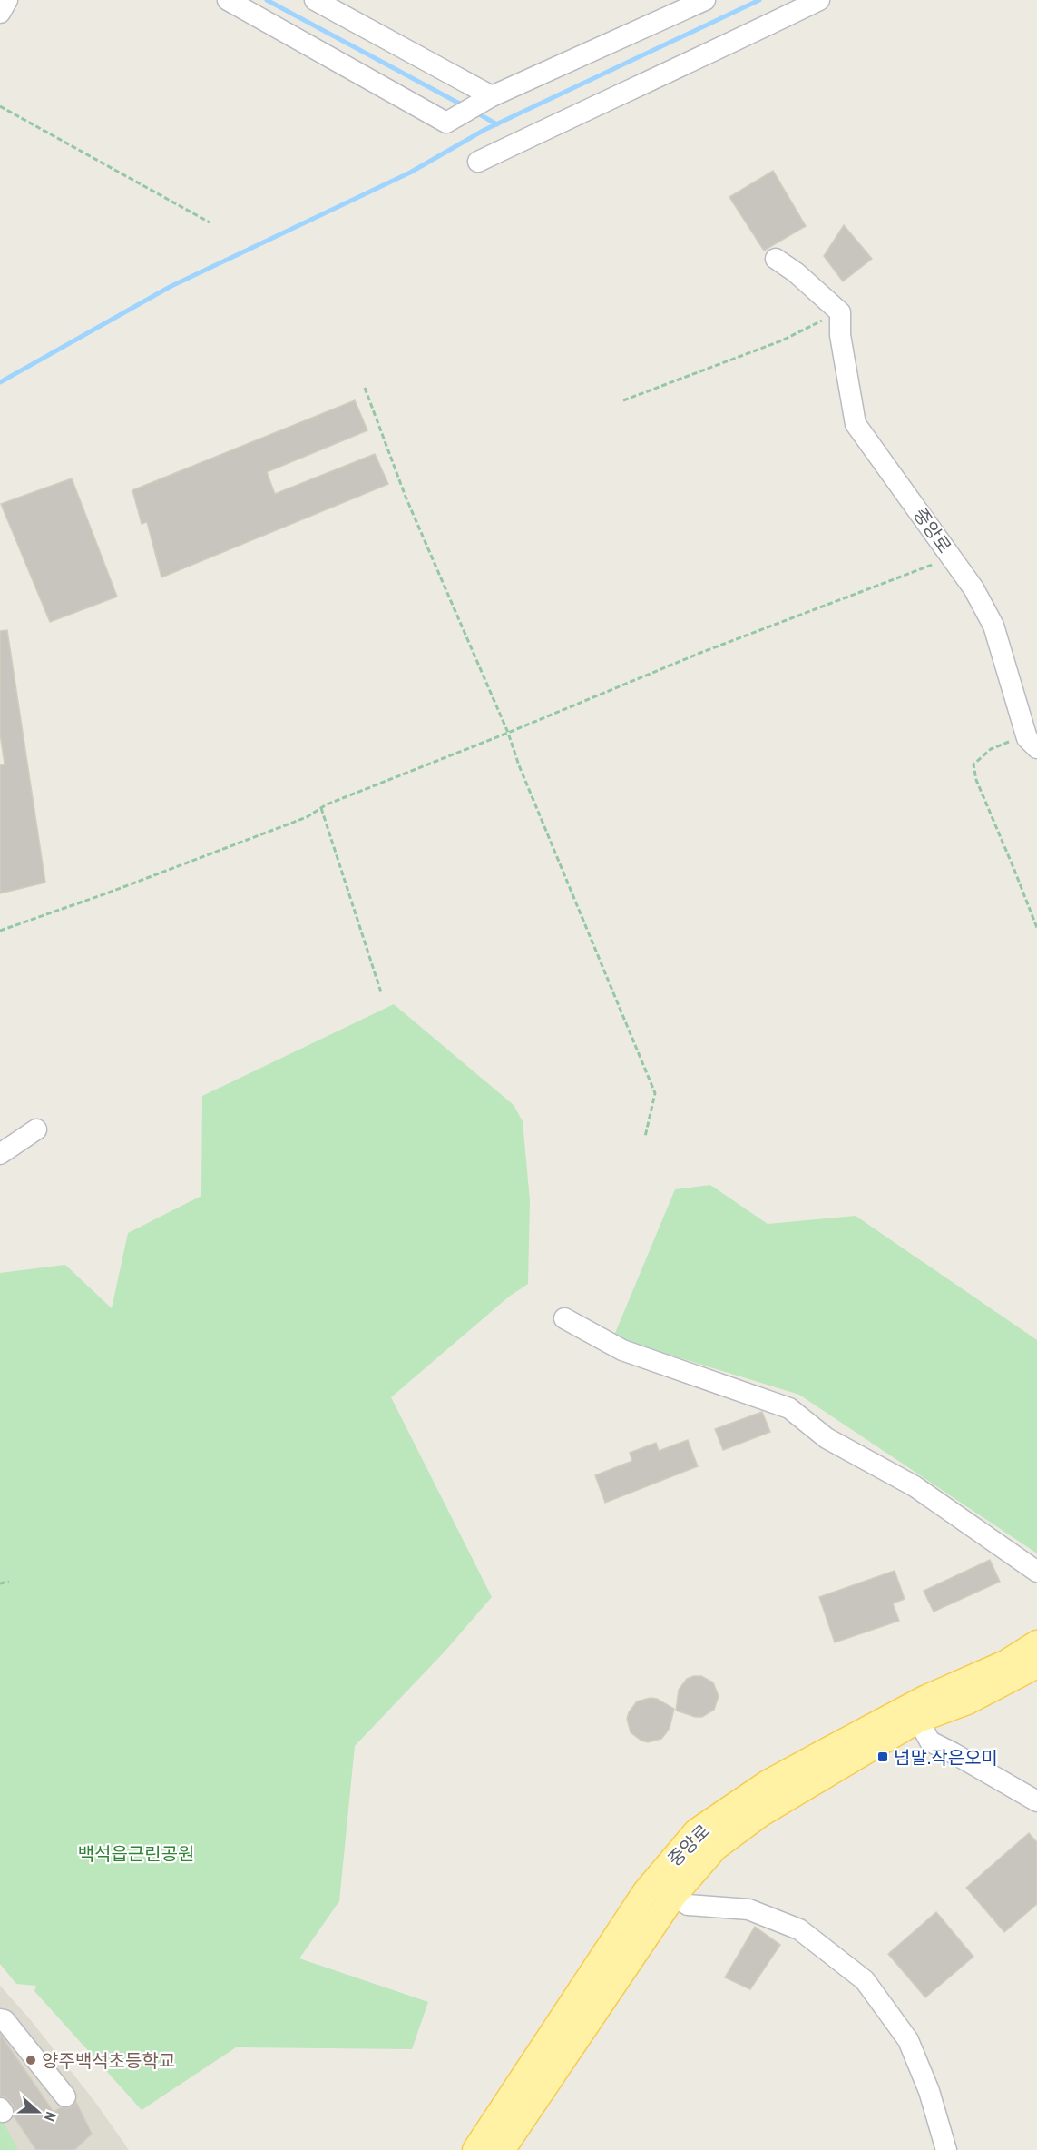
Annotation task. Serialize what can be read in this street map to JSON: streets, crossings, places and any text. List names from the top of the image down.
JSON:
{
  "streets": {
    "main road": ["중앙로"]
  },
  "parks": ["백석읍근린공원"],
  "places": {
    "transit": ["넘말.작은오미"],
    "other": ["양주백석초등학교"]
  },
  "north": "right"
}
